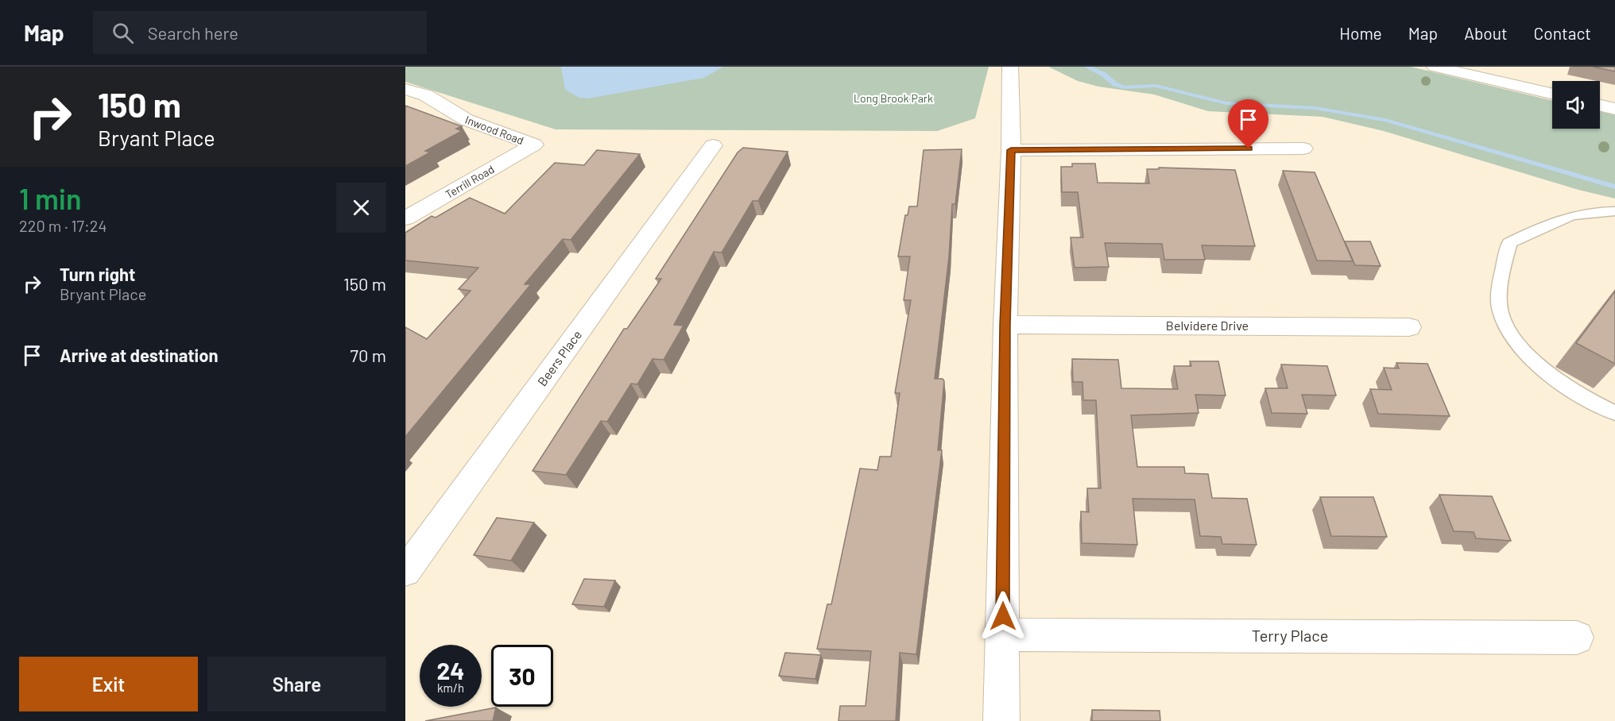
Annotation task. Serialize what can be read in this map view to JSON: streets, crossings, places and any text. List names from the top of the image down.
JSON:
{
  "streets": {
    "street": [
      "Inwood Road",
      "Terrill Road",
      "Belvidere Drive",
      "Beers Place",
      "Terry Place"
    ]
  },
  "crossings": [
    ["Inwood Road", "Terrill Road"]
  ],
  "parks": ["Long Brook Park"],
  "page": {
    "header": "Map",
    "search": "Search here",
    "nav": [
      "Home",
      "Map",
      "About",
      "Contact"
    ],
    "turn": ["150 m", "Bryant Place"],
    "heading": ["1 min", "220 m · 17:24"],
    "list": [
      {
        "name": "Turn right",
        "note": "Bryant Place",
        "value": "150 m"
      },
      {
        "name": "Arrive at destination",
        "value": "70 m"
      }
    ],
    "speed": "24 km/h",
    "limit": "30",
    "buttons": ["Exit", "Share"]
  }
}
